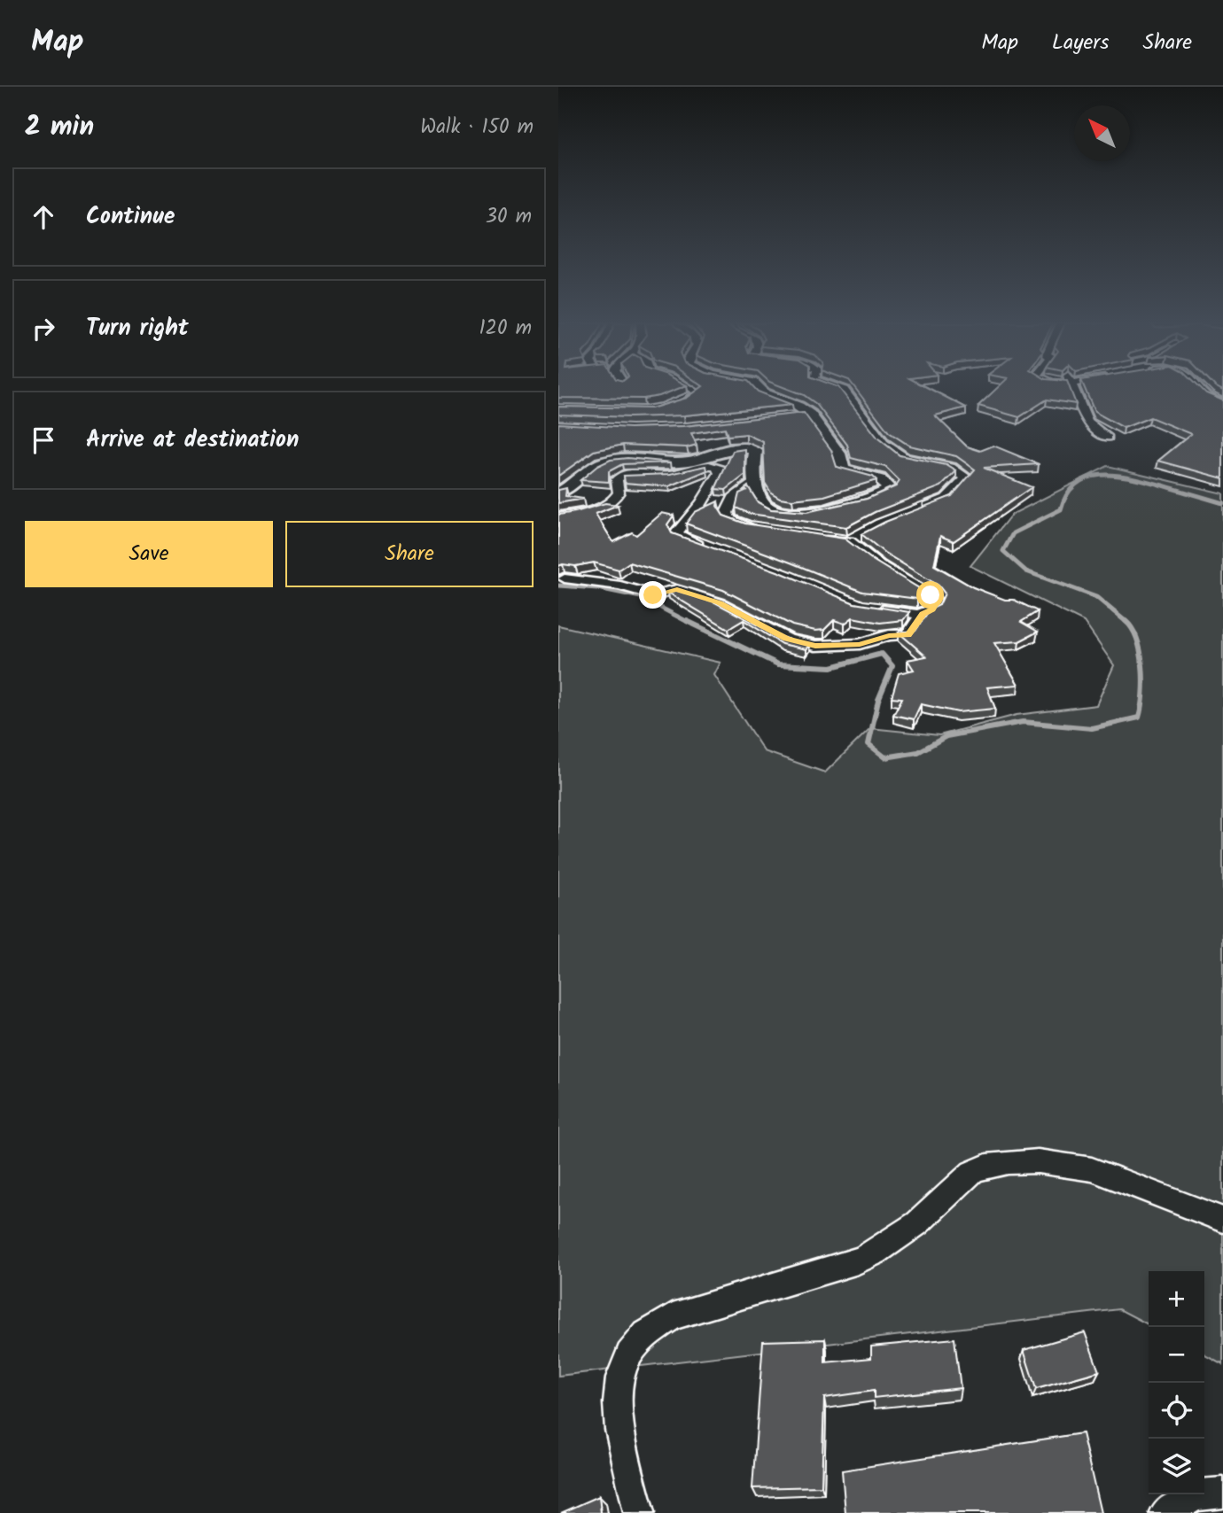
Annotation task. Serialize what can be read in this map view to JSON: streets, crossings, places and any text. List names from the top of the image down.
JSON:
{
  "north": "top left",
  "page": {
    "header": "Map",
    "nav": ["Map", "Layers", "Share"],
    "heading": ["2 min", "Walk · 150 m"],
    "list": [
      ["Continue", "30 m"],
      ["Turn right", "120 m"],
      "Arrive at destination"
    ],
    "buttons": ["Save", "Share"],
    "map_buttons": ["+", "−"]
  }
}
